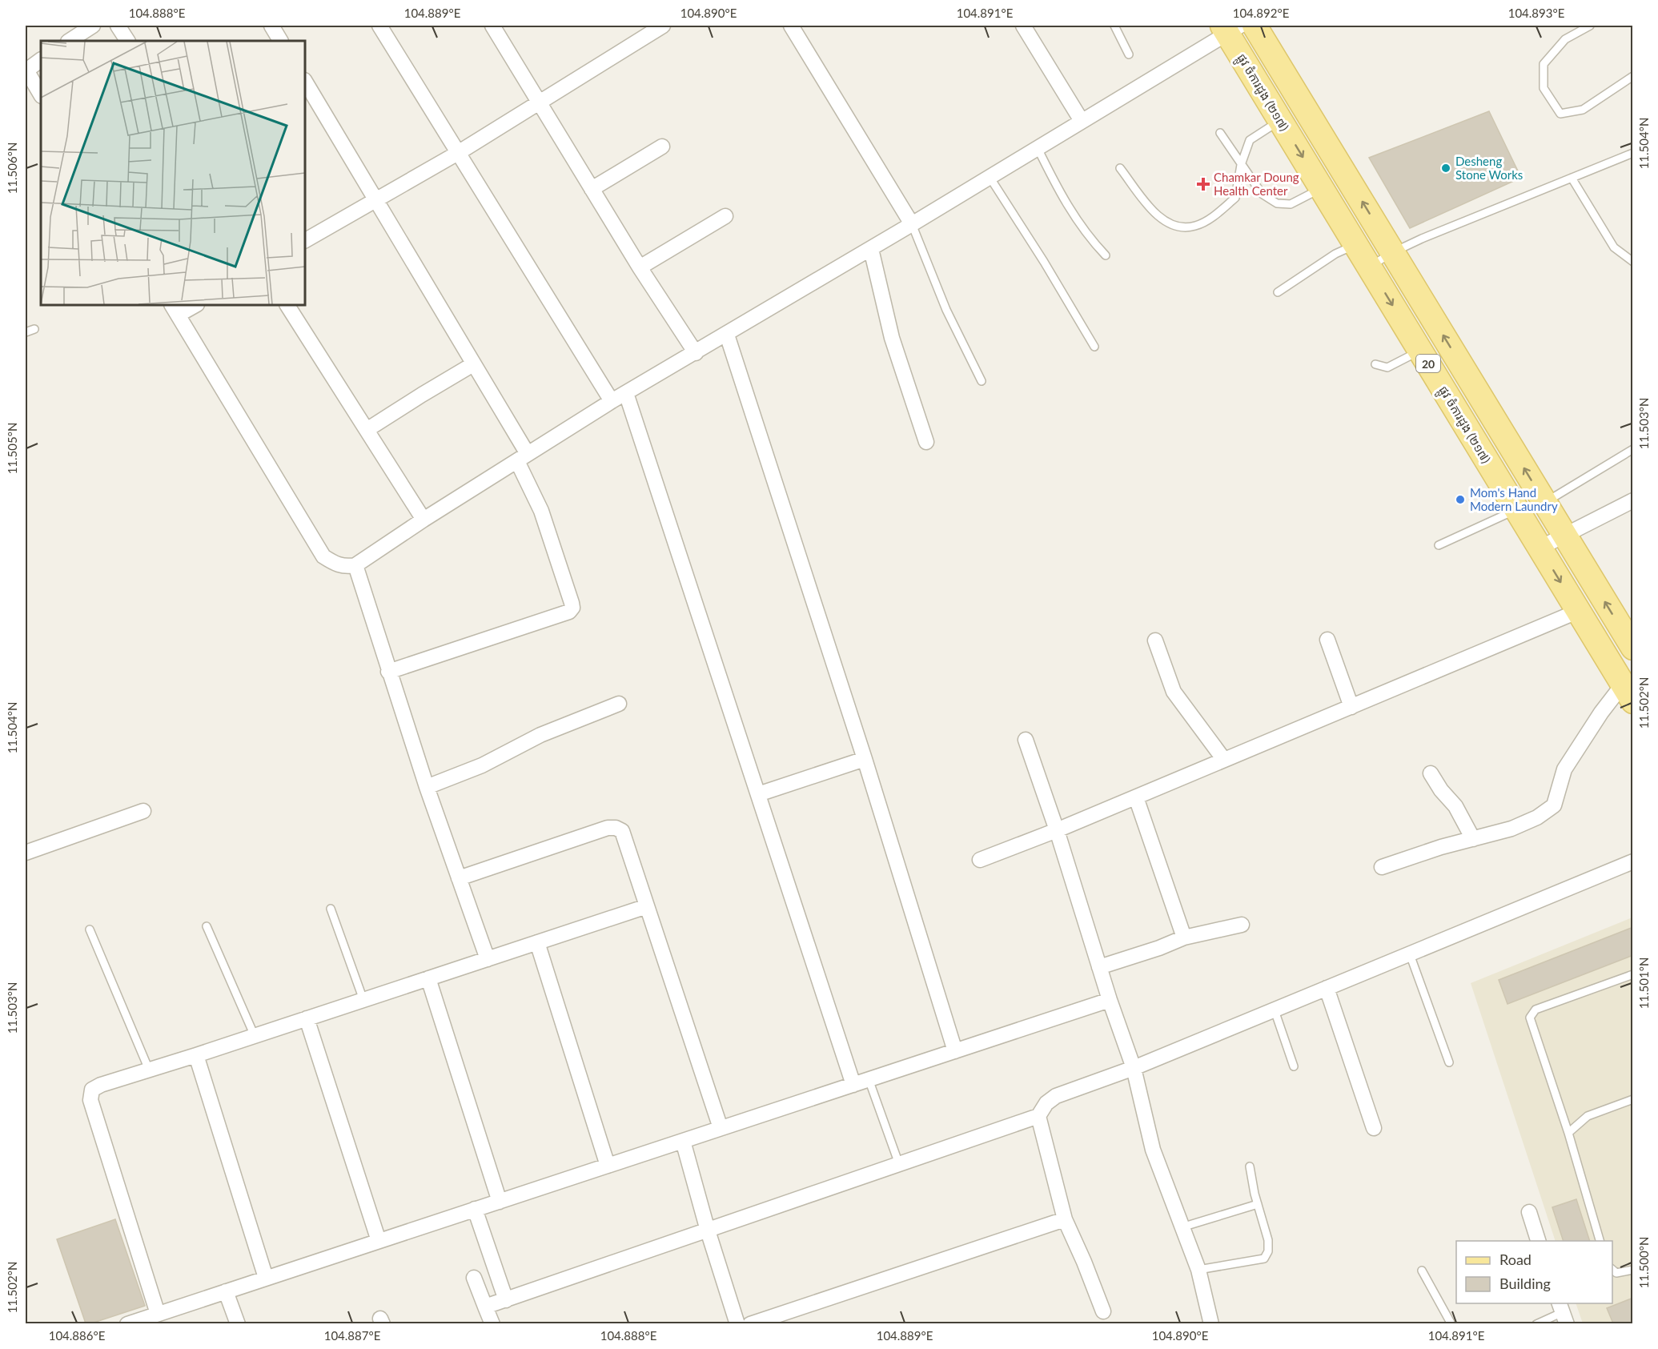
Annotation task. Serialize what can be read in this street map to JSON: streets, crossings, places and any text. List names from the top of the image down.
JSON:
{
  "streets": {
    "main road": ["ផ្លូវ ចំការដូង (២១៧)", "20"]
  },
  "places": {
    "other": ["Desheng Stone Works", "Mom's Hand Modern Laundry"],
    "health": ["Chamkar Doung Health Center"]
  },
  "legend": ["Road", "Building"],
  "coordinates": [
    "104.888°E",
    "104.889°E",
    "104.890°E",
    "104.891°E",
    "104.892°E",
    "104.893°E",
    "11.504°N",
    "11.506°N",
    "11.503°N",
    "11.505°N",
    "11.502°N",
    "11.501°N",
    "11.500°N",
    "104.886°E",
    "104.887°E"
  ]
}
